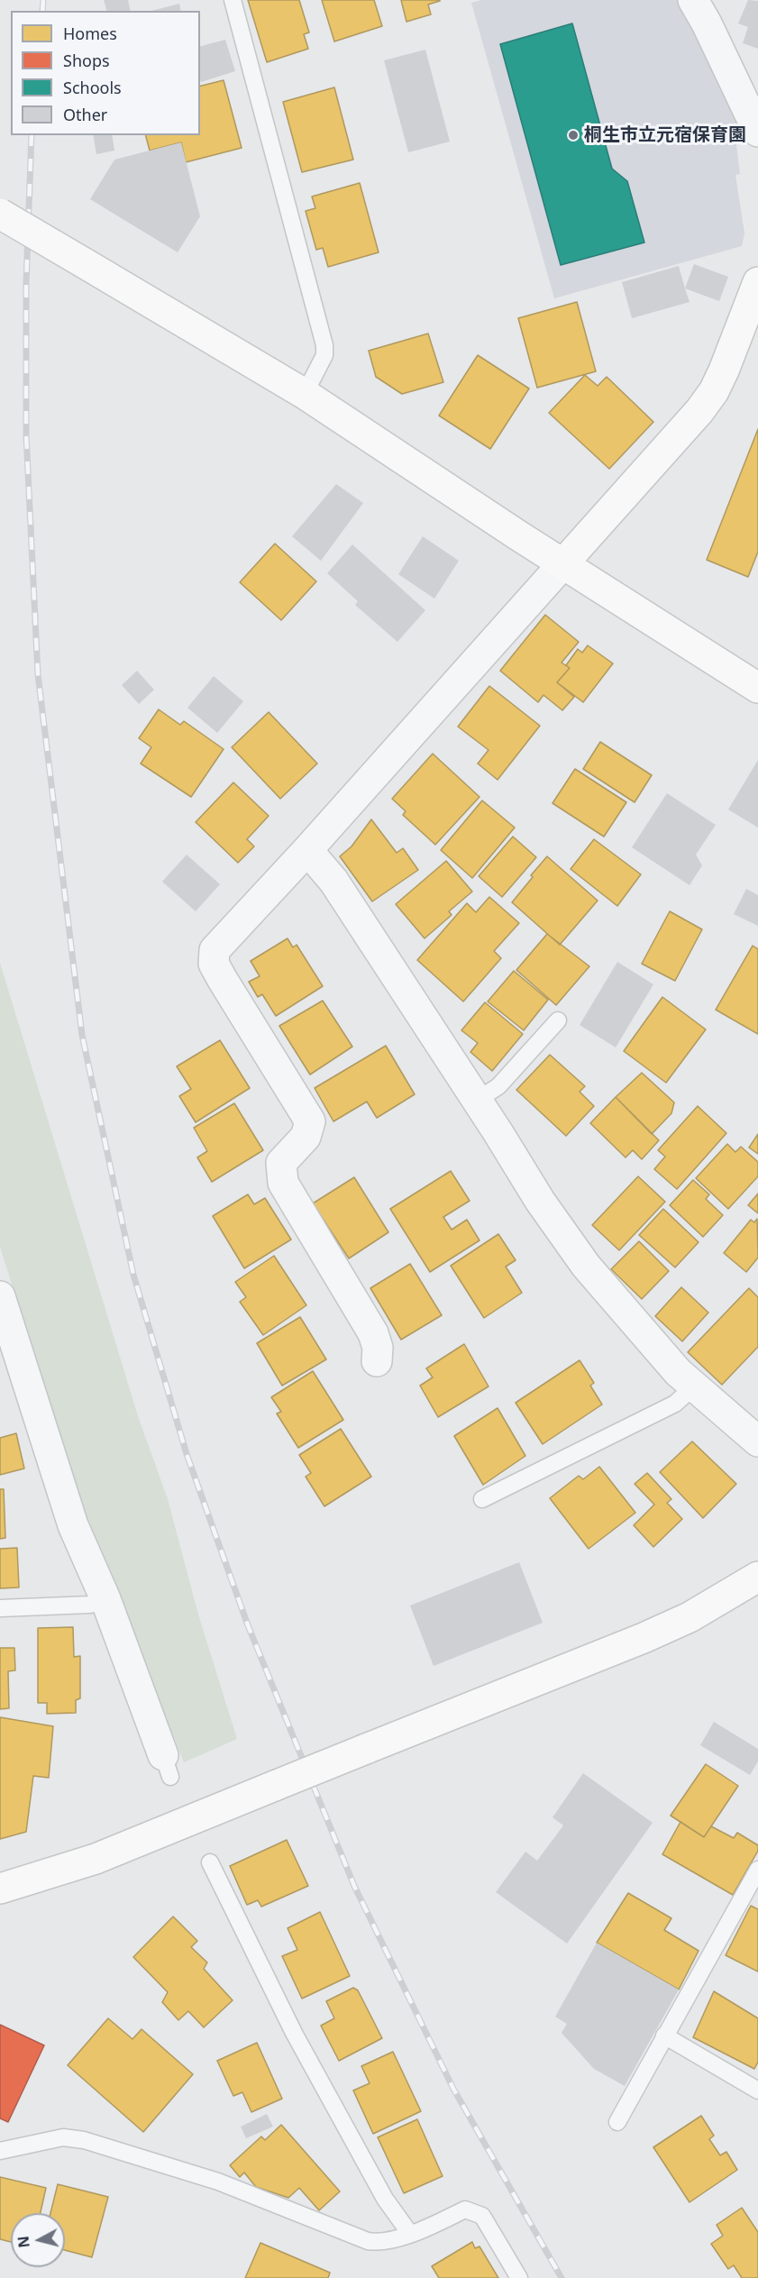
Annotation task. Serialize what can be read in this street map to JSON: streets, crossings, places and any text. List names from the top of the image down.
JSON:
{
  "places": ["桐生市立元宿保育園"],
  "legend": [
    "Homes",
    "Shops",
    "Schools",
    "Other"
  ],
  "north": "left"
}
